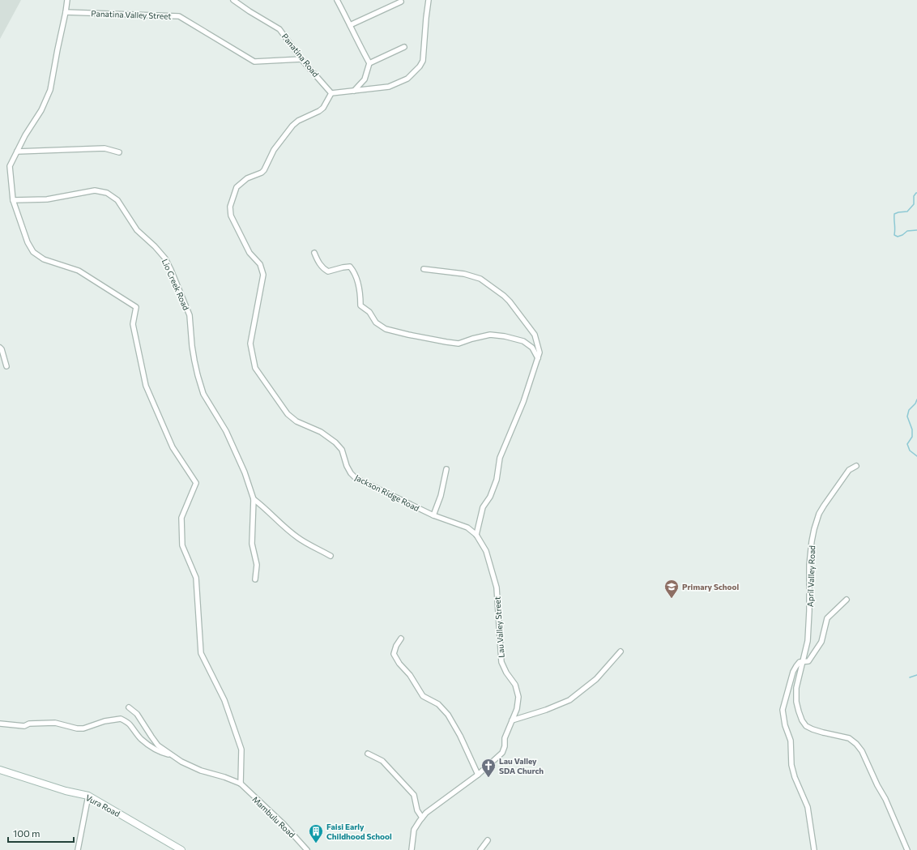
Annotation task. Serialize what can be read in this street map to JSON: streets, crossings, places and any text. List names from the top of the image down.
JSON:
{
  "streets": {
    "street": [
      "Panatina Valley Street",
      "Panatina Road",
      "Lio Creek Road",
      "Jackson Ridge Road",
      "April Valley Road",
      "Lau Valley Street",
      "Vura Road",
      "Mambulu Road"
    ]
  },
  "crossings": [
    ["Panatina Valley Street", "Panatina Road"],
    ["Panatina Road", "Jackson Ridge Road"],
    ["Jackson Ridge Road", "Lau Valley Street"]
  ],
  "places": {
    "school or university": ["Primary School"],
    "church": ["Lau Valley SDA Church"],
    "building": ["Faisi Early Childhood School"]
  },
  "scale_bar": "100 m"
}
